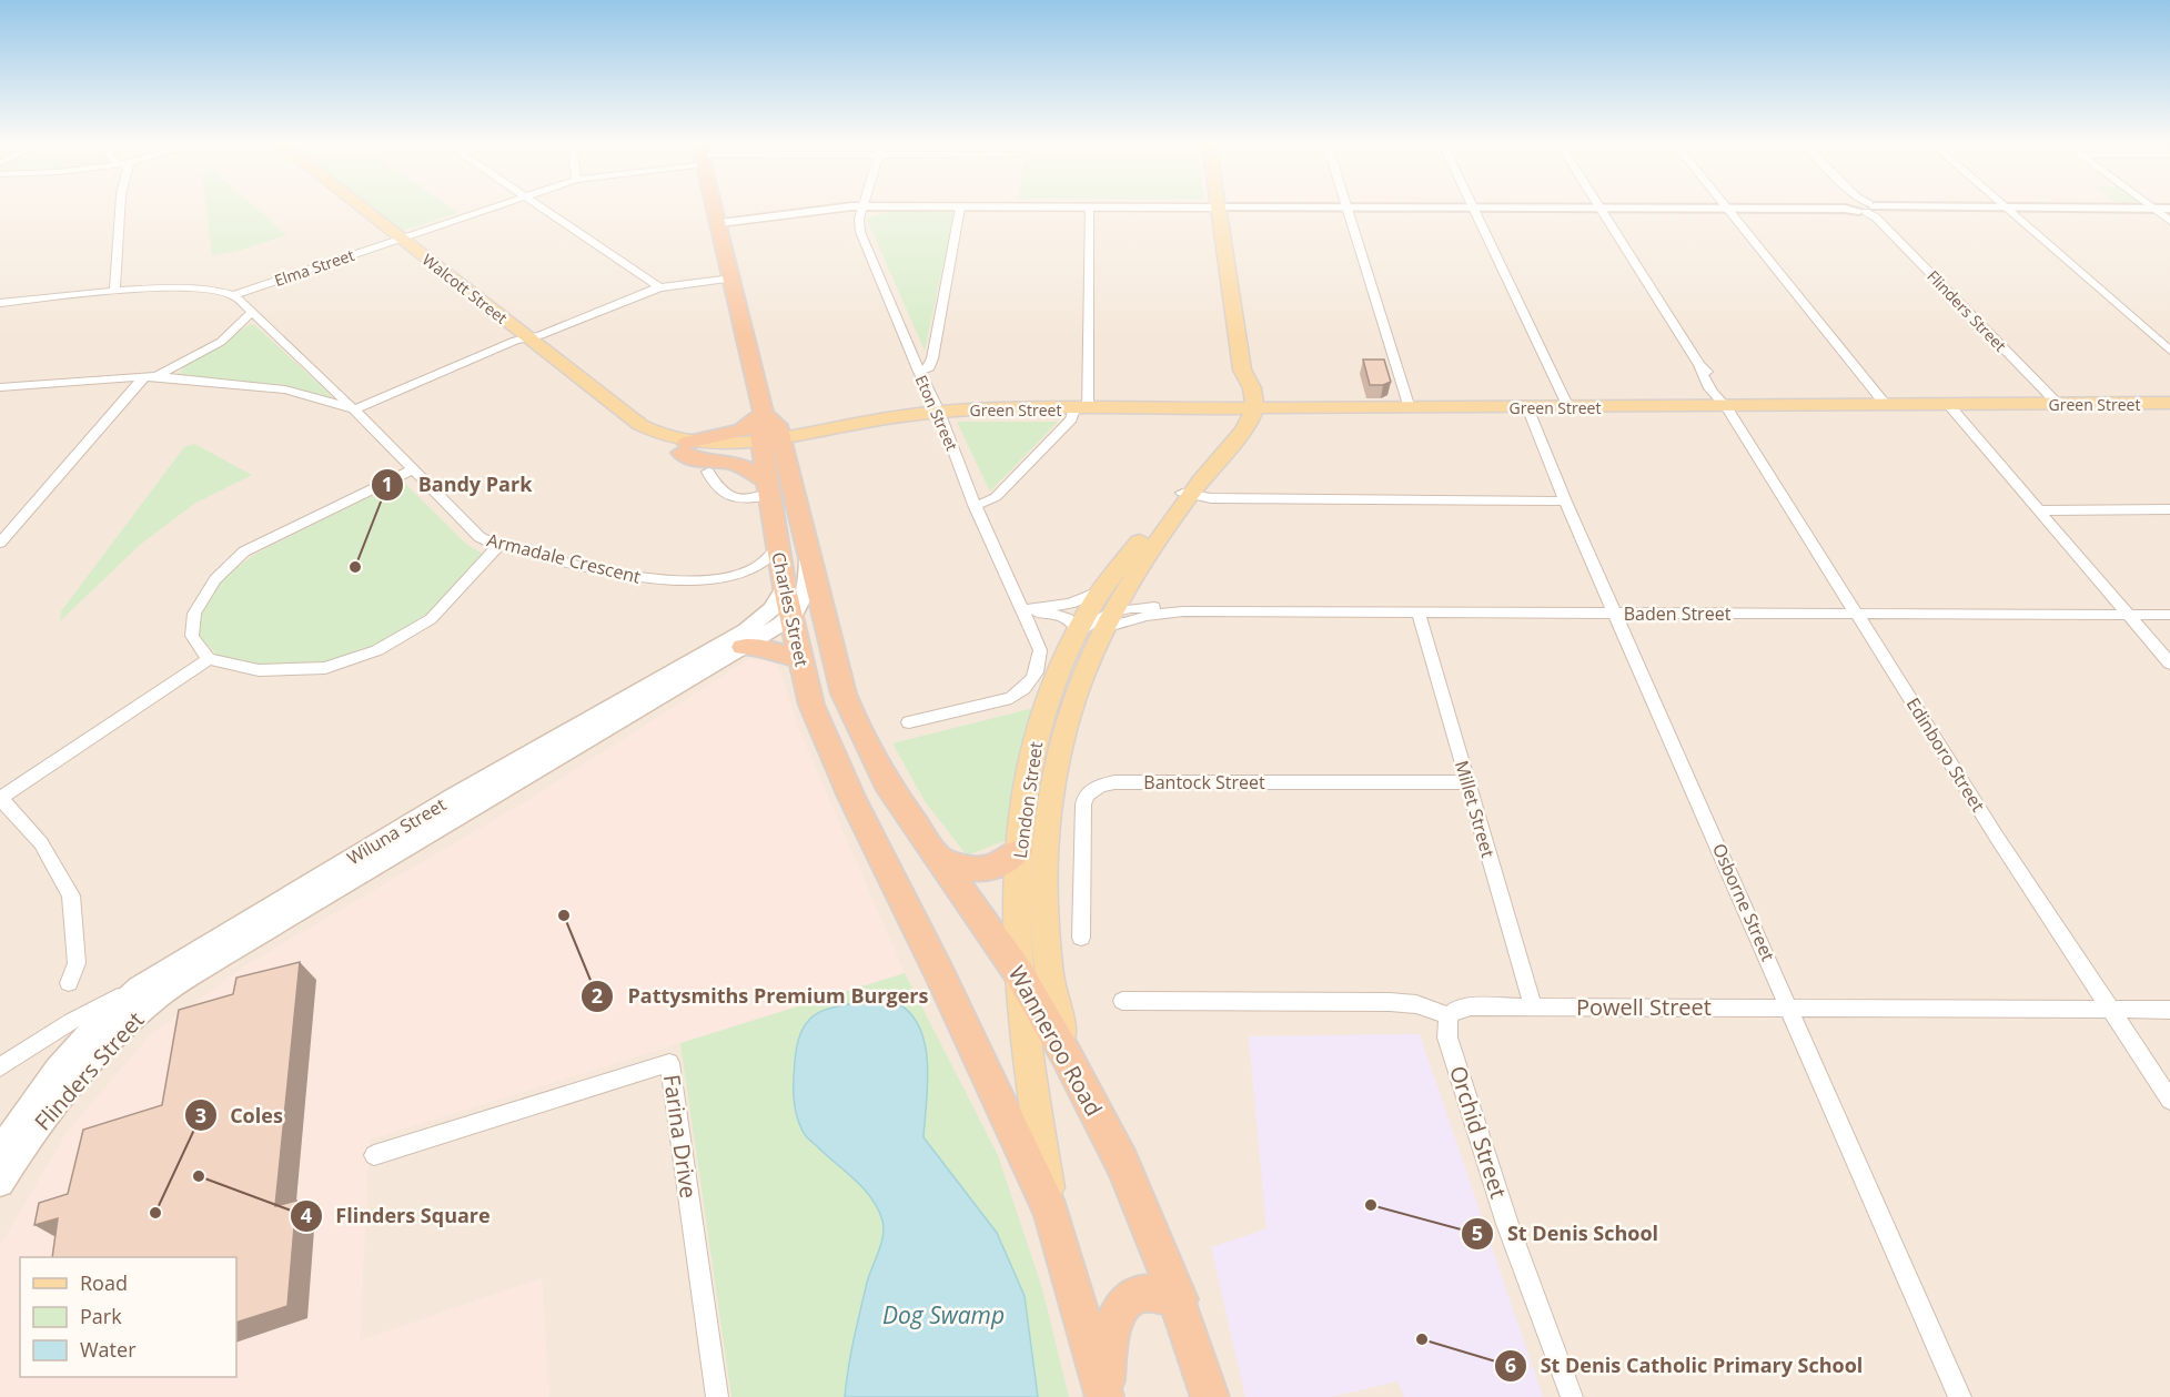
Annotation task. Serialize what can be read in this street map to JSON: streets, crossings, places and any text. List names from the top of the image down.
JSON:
{
  "streets": {
    "highway": ["Charles Street", "Wanneroo Road"],
    "main road": [
      "Walcott Street",
      "Flinders Street",
      "Green Street",
      "London Street",
      "Wiluna Street"
    ],
    "street": [
      "Elma Street",
      "Eton Street",
      "Armadale Crescent",
      "Baden Street",
      "Edinboro Street",
      "Bantock Street",
      "Millet Street",
      "Osborne Street",
      "Powell Street",
      "Orchid Street",
      "Farina Drive"
    ]
  },
  "crossings": [
    ["Elma Street", "Walcott Street"],
    ["Elma Street", "Armadale Crescent"],
    ["Walcott Street", "Green Street"],
    ["Walcott Street", "Charles Street"],
    ["Flinders Street", "Green Street"],
    ["Flinders Street", "Wiluna Street"],
    ["Green Street", "Eton Street"],
    ["Green Street", "Charles Street"],
    ["Green Street", "Edinboro Street"],
    ["Green Street", "London Street"],
    ["Green Street", "Osborne Street"],
    ["Eton Street", "Baden Street"],
    ["Armadale Crescent", "Charles Street"],
    ["Charles Street", "London Street"],
    ["Charles Street", "Wiluna Street"],
    ["Charles Street", "Wanneroo Road"],
    ["Baden Street", "Edinboro Street"],
    ["Baden Street", "London Street"],
    ["Baden Street", "Millet Street"],
    ["Baden Street", "Osborne Street"],
    ["Edinboro Street", "Powell Street"],
    ["Bantock Street", "Millet Street"],
    ["London Street", "Wanneroo Road"],
    ["Millet Street", "Powell Street"],
    ["Osborne Street", "Powell Street"],
    ["Powell Street", "Orchid Street"]
  ],
  "water": ["Dog Swamp"],
  "places": [
    "Bandy Park",
    "Pattysmiths Premium Burgers",
    "Flinders Square",
    "St Denis School",
    "Coles",
    "St Denis Catholic Primary School"
  ],
  "legend": ["Road", "Park", "Water"]
}
